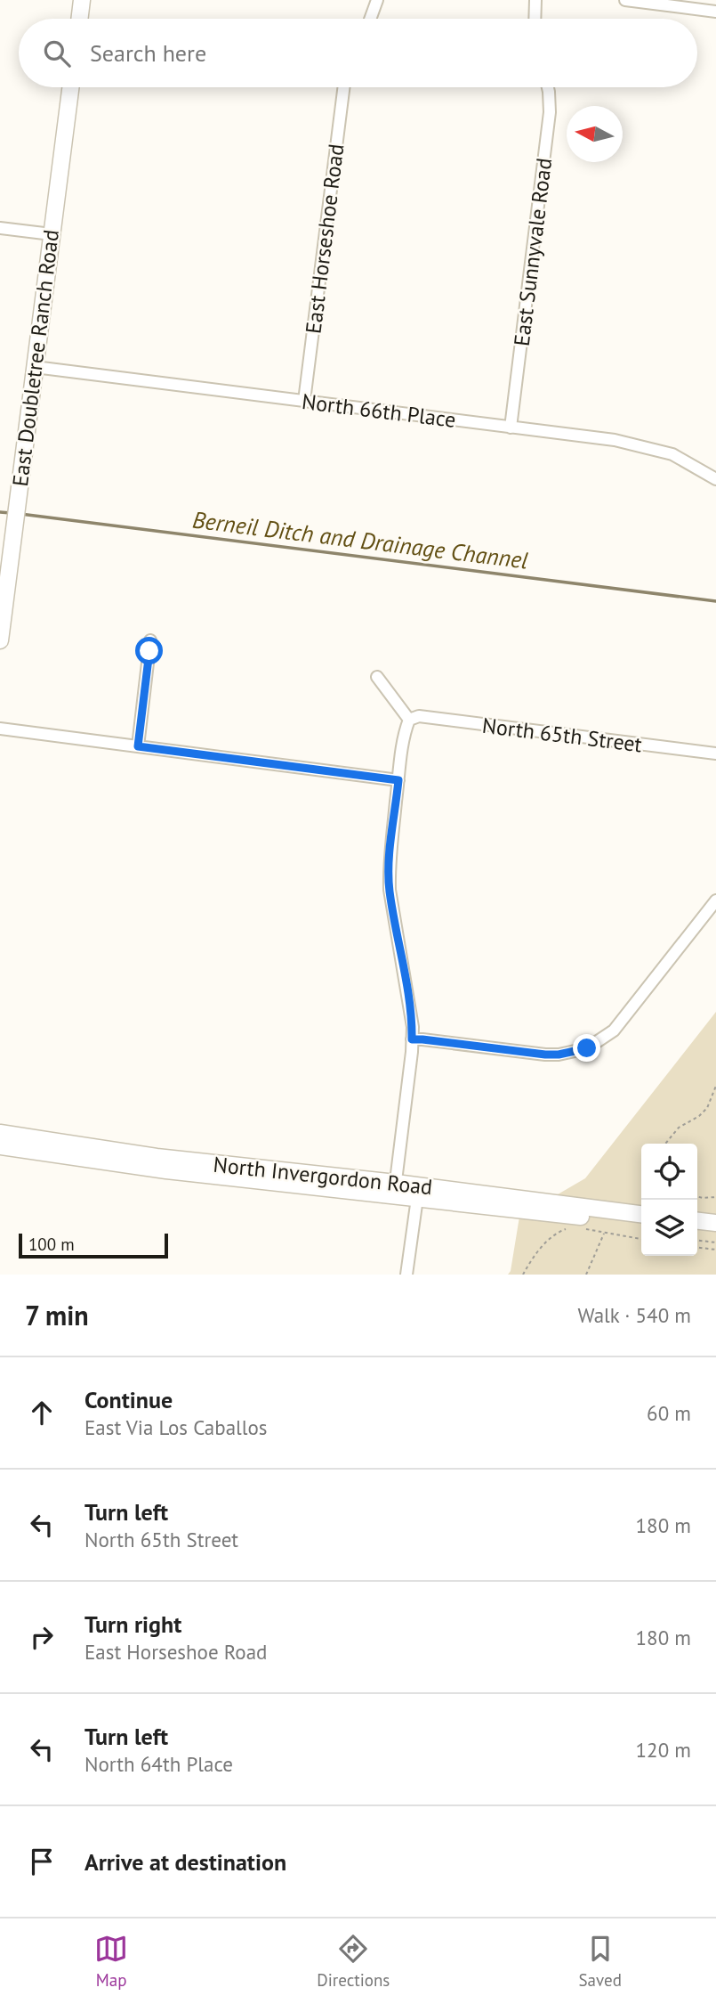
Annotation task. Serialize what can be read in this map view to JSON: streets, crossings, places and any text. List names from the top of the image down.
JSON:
{
  "streets": {
    "street": [
      "East Horseshoe Road",
      "East Sunnyvale Road",
      "East Doubletree Ranch Road",
      "North 66th Place",
      "North 65th Street",
      "North Invergordon Road"
    ]
  },
  "crossings": [
    ["East Horseshoe Road", "North 66th Place"],
    ["East Sunnyvale Road", "North 66th Place"],
    ["East Doubletree Ranch Road", "North 66th Place"]
  ],
  "water": ["Berneil Ditch and Drainage Channel"],
  "scale_bar": "100 m",
  "north": "left",
  "page": {
    "search": "Search here",
    "scale": "100 m",
    "heading": ["7 min", "Walk · 540 m"],
    "list": [
      ["Continue", "East Via Los Caballos", "60 m"],
      ["Turn left", "North 65th Street", "180 m"],
      ["Turn right", "East Horseshoe Road", "180 m"],
      ["Turn left", "North 64th Place", "120 m"],
      "Arrive at destination"
    ],
    "nav": ["Map", "Directions", "Saved"]
  }
}
